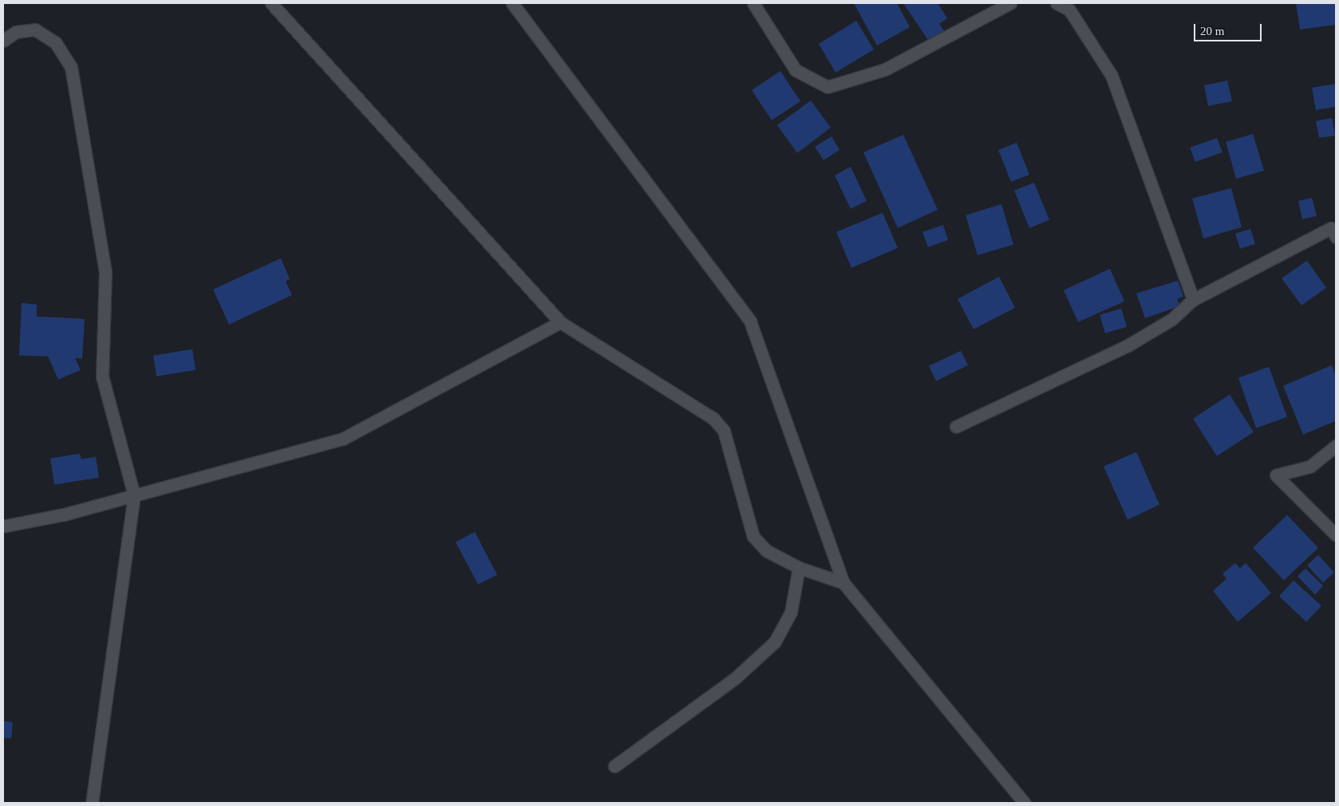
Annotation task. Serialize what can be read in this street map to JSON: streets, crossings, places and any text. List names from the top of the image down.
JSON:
{
  "scale_bar": "20 m"
}
